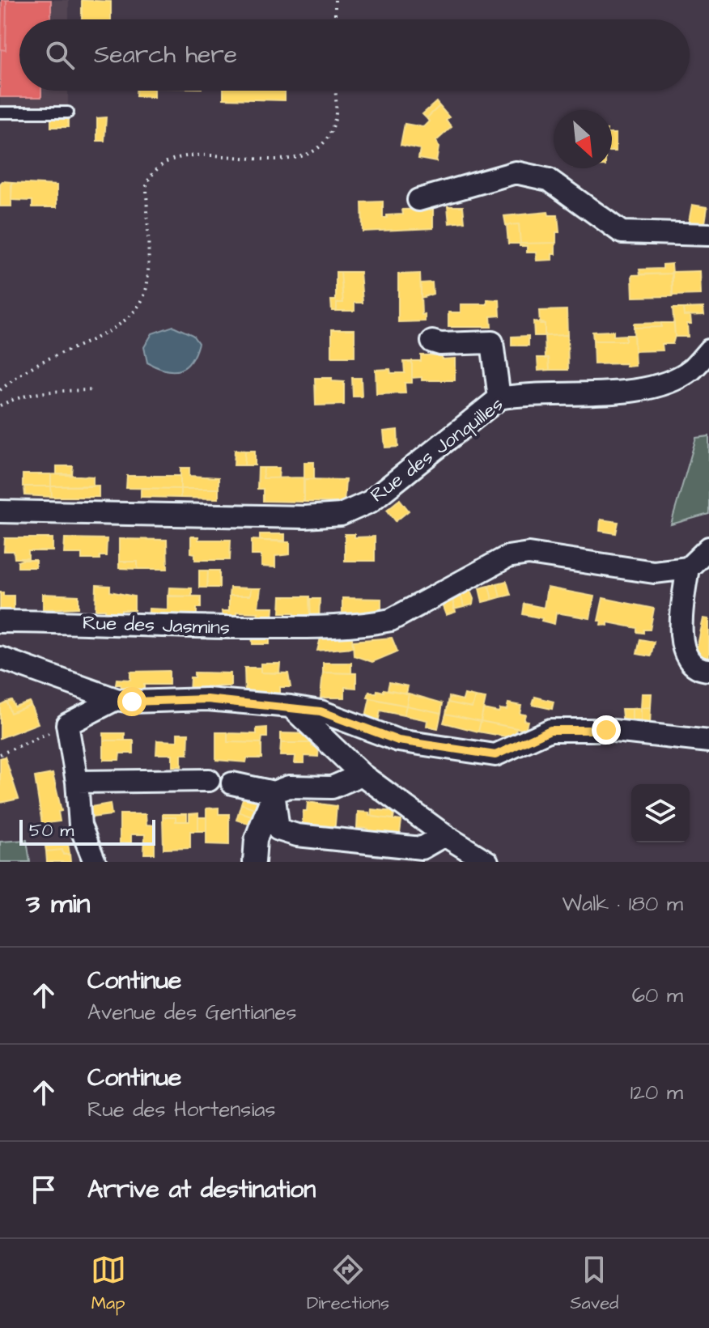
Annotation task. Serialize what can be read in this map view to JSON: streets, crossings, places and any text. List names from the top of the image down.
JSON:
{
  "streets": {
    "street": ["Rue des Jonquilles", "Rue des Jasmins"]
  },
  "scale_bar": "50 m",
  "north": "bottom right",
  "page": {
    "search": "Search here",
    "scale": "50 m",
    "heading": ["3 min", "Walk · 180 m"],
    "list": [
      ["Continue", "Avenue des Gentianes", "60 m"],
      ["Continue", "Rue des Hortensias", "120 m"],
      "Arrive at destination"
    ],
    "nav": ["Map", "Directions", "Saved"]
  }
}
